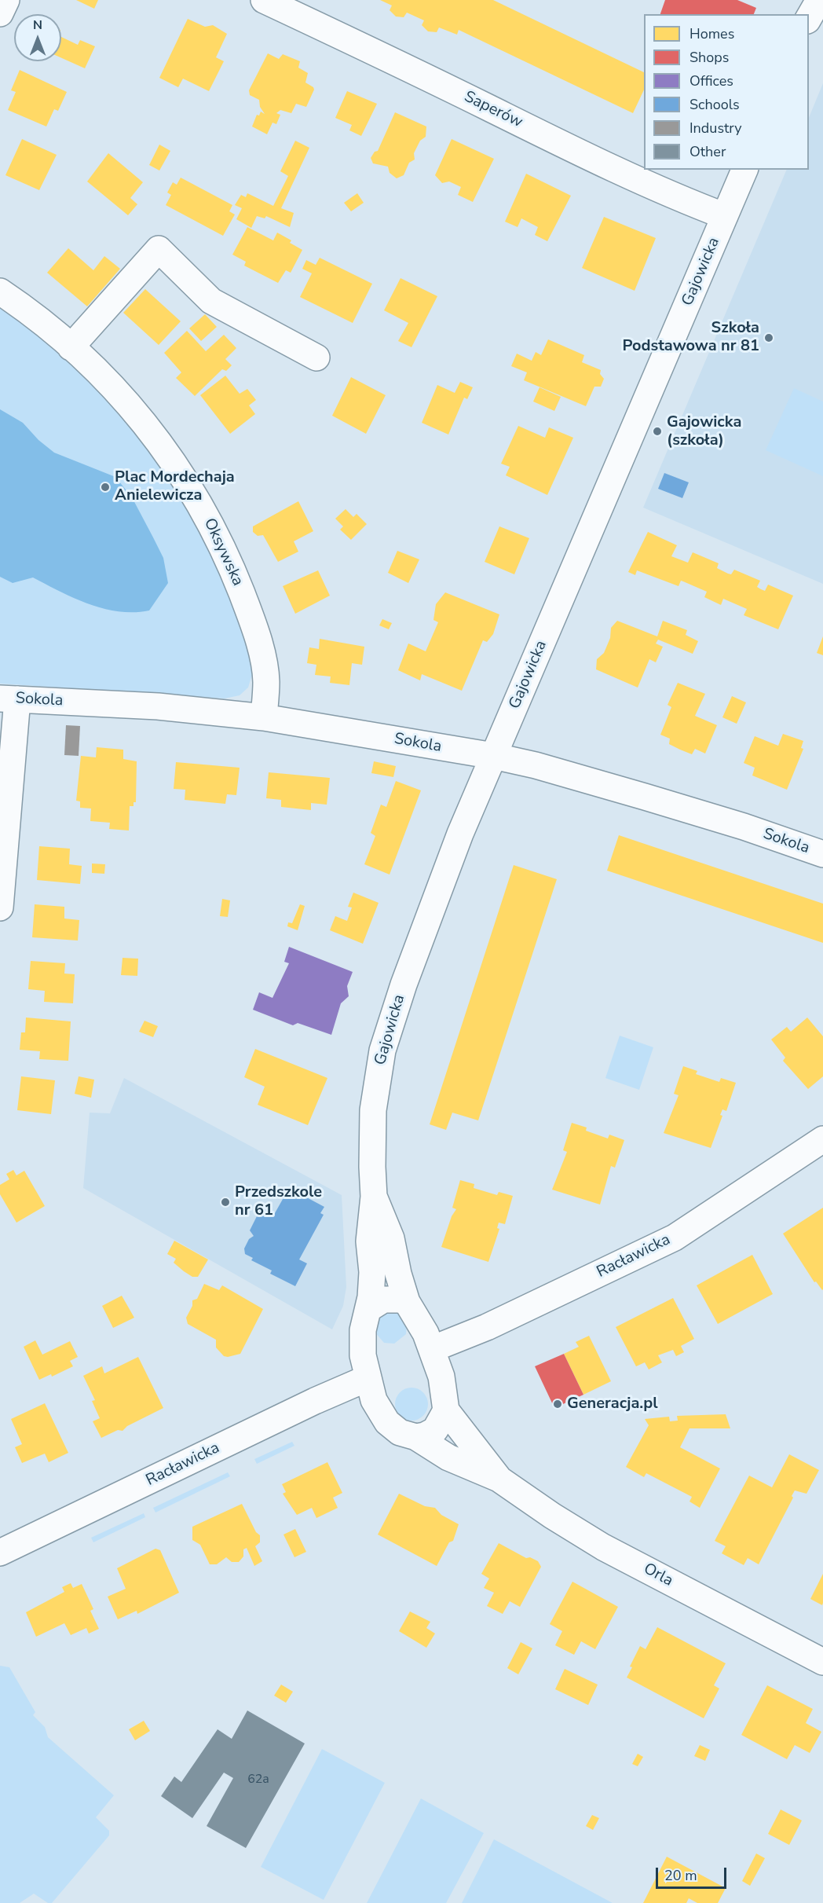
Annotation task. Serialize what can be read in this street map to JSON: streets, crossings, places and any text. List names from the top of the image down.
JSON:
{
  "streets": {
    "street": [
      "Saperów",
      "Gajowicka",
      "Oksywska",
      "Sokola",
      "Racławicka",
      "Orla"
    ]
  },
  "crossings": [
    ["Saperów", "Gajowicka"],
    ["Gajowicka", "Sokola"],
    ["Gajowicka", "Racławicka"],
    ["Gajowicka", "Orla"],
    ["Oksywska", "Sokola"],
    ["Racławicka", "Orla"]
  ],
  "places": [
    "Szkoła Podstawowa nr 81",
    "Gajowicka (szkoła)",
    "Plac Mordechaja Anielewicza",
    "Przedszkole nr 61",
    "Generacja.pl"
  ],
  "house_numbers": ["62a"],
  "legend": [
    "Homes",
    "Shops",
    "Offices",
    "Schools",
    "Industry",
    "Other"
  ],
  "scale_bar": "20 m",
  "north": "top"
}
